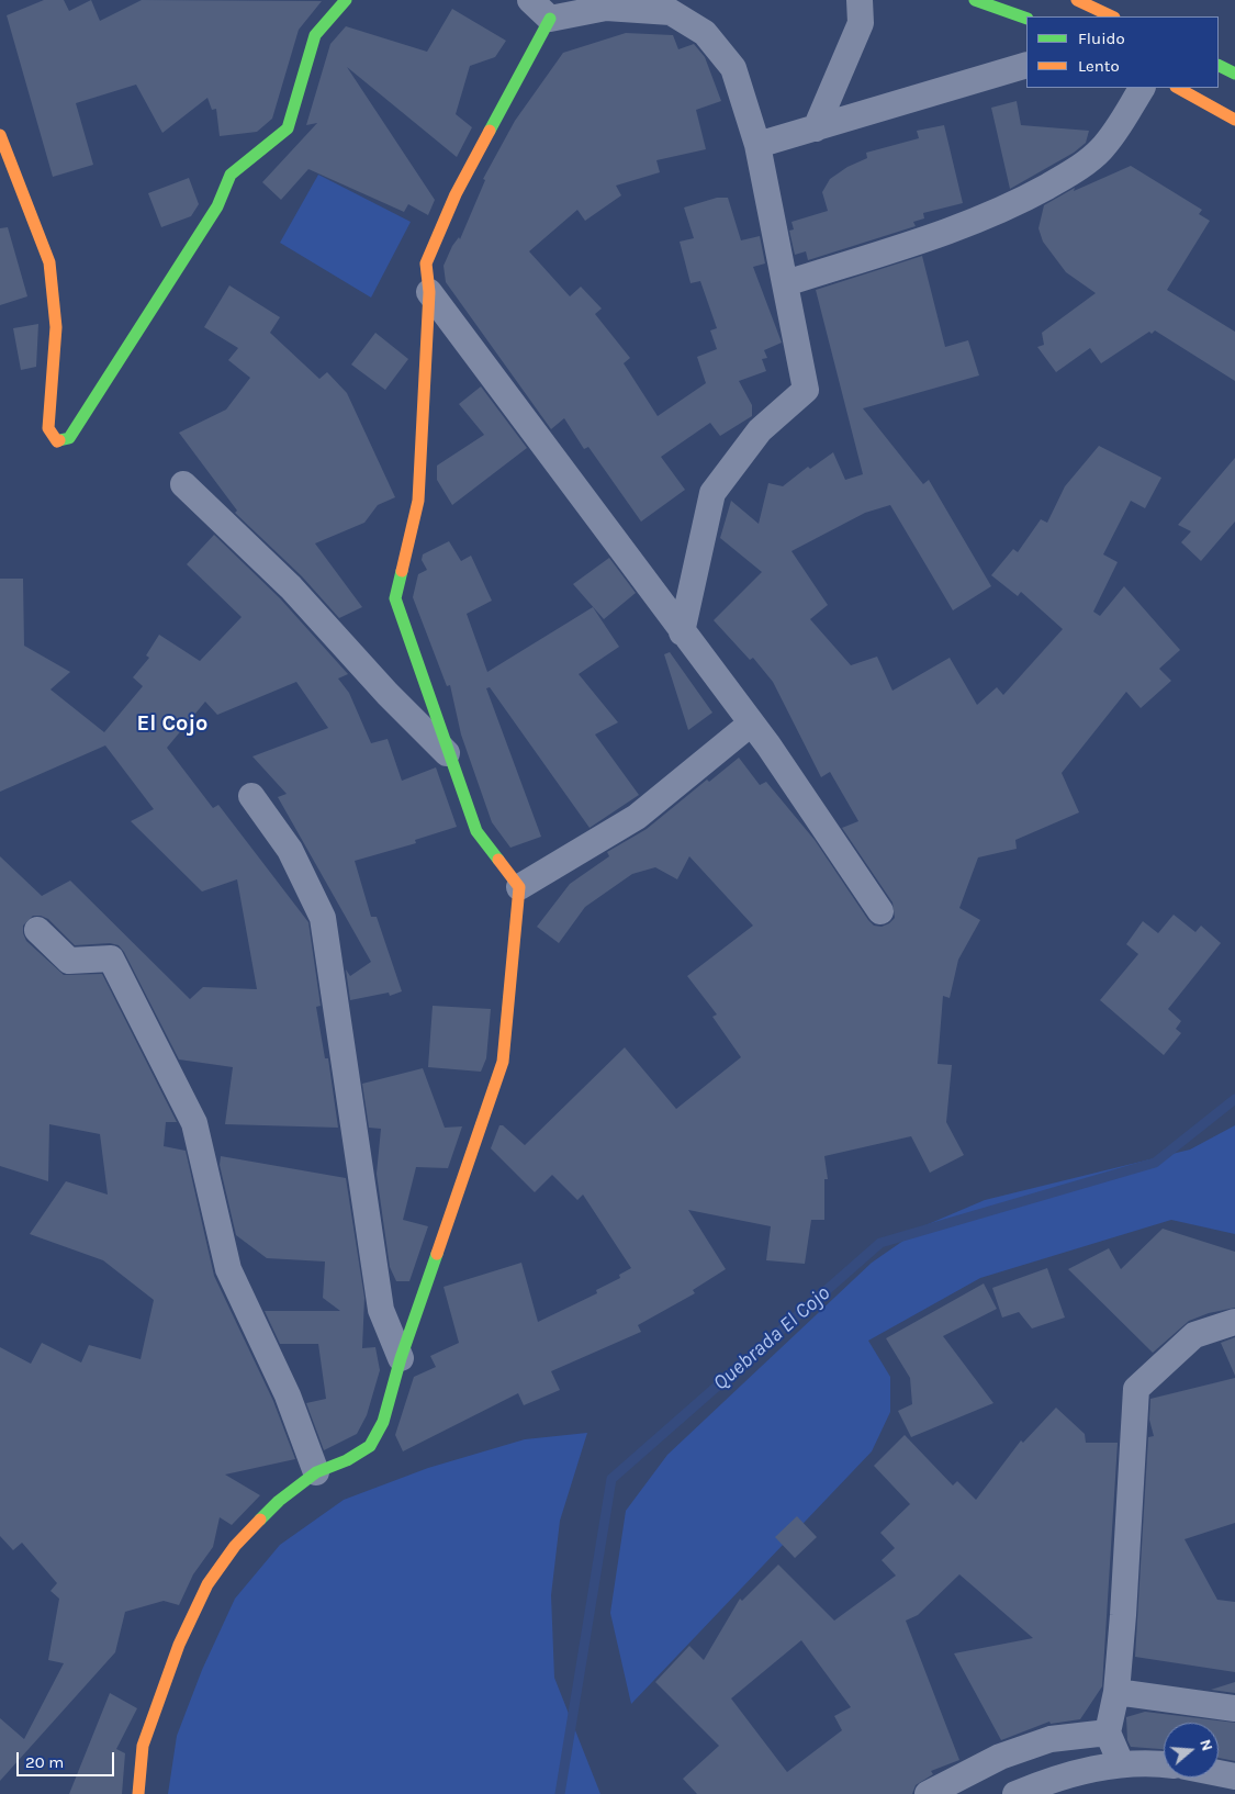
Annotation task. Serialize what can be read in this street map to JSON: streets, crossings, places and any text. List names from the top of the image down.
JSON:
{
  "districts": ["El Cojo"],
  "water": ["Quebrada El Cojo"],
  "legend": ["Fluido", "Lento"],
  "scale_bar": "20 m",
  "north": "right"
}
